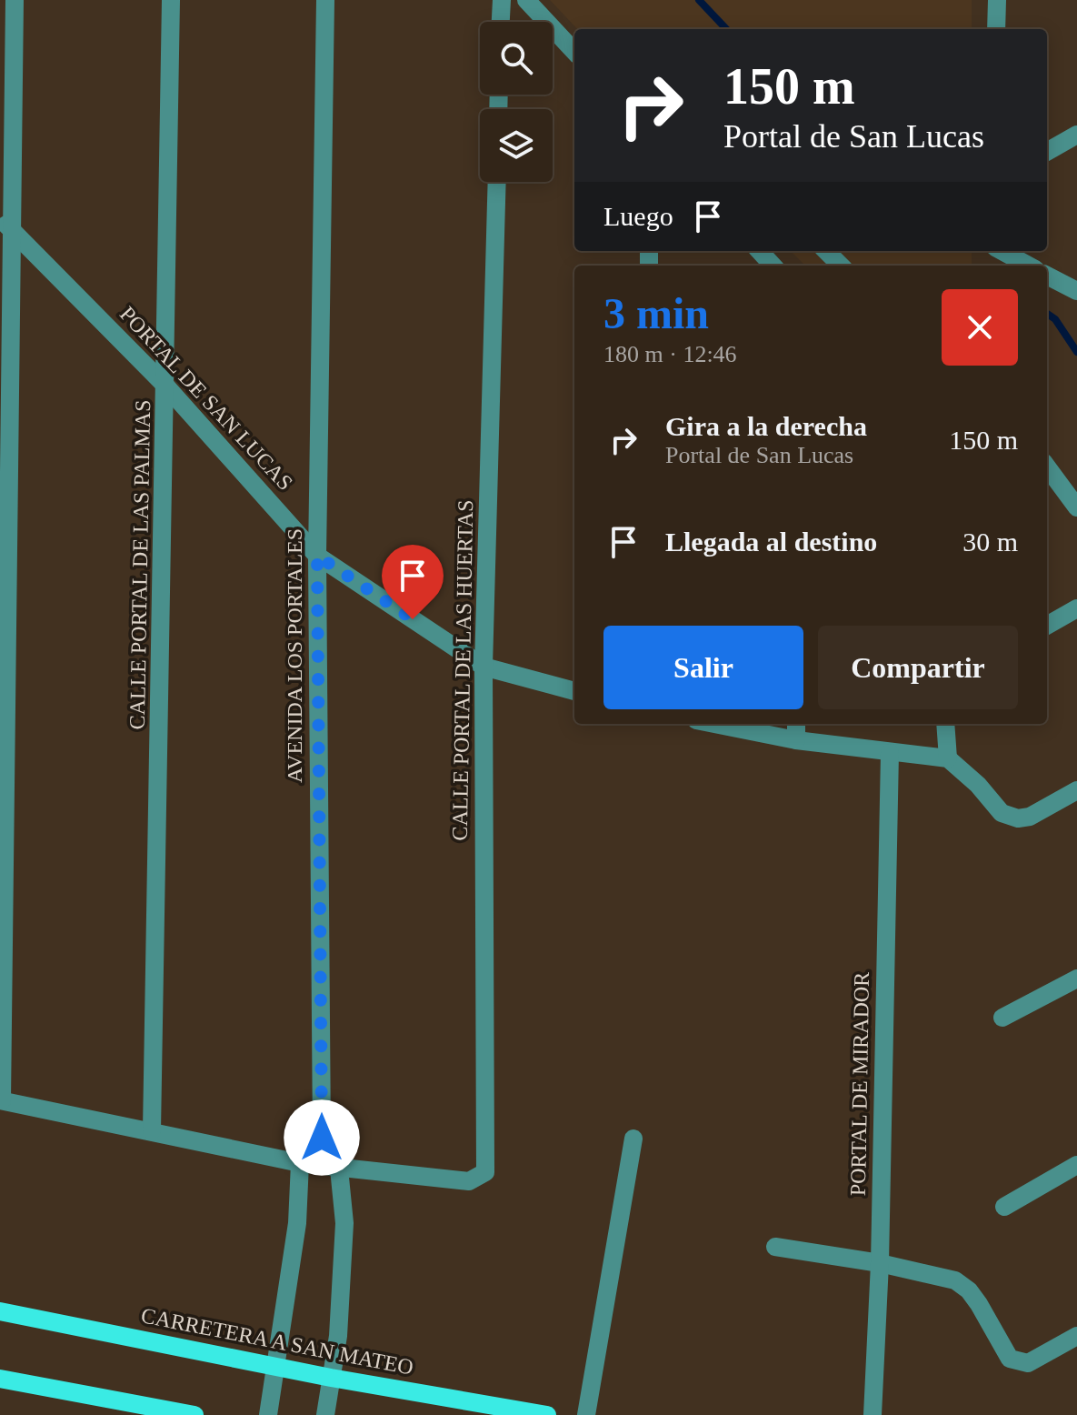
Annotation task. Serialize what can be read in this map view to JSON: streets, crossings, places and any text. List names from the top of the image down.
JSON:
{
  "streets": {
    "main road": ["CARRETERA A SAN MATEO"],
    "street": [
      "PORTAL DE SAN LUCAS",
      "CALLE PORTAL DE LAS PALMAS",
      "AVENIDA LOS PORTALES",
      "CALLE PORTAL DE LAS HUERTAS",
      "PORTAL DE MIRADOR"
    ]
  },
  "crossings": [
    ["PORTAL DE SAN LUCAS", "CALLE PORTAL DE LAS PALMAS"],
    ["PORTAL DE SAN LUCAS", "AVENIDA LOS PORTALES"],
    ["PORTAL DE SAN LUCAS", "CALLE PORTAL DE LAS HUERTAS"]
  ],
  "page": {
    "turn": ["150 m", "Portal de San Lucas"],
    "then": "Luego",
    "heading": ["3 min", "180 m · 12:46"],
    "list": [
      {
        "name": "Gira a la derecha",
        "note": "Portal de San Lucas",
        "value": "150 m"
      },
      {
        "name": "Llegada al destino",
        "value": "30 m"
      }
    ],
    "buttons": ["Salir", "Compartir"]
  }
}
